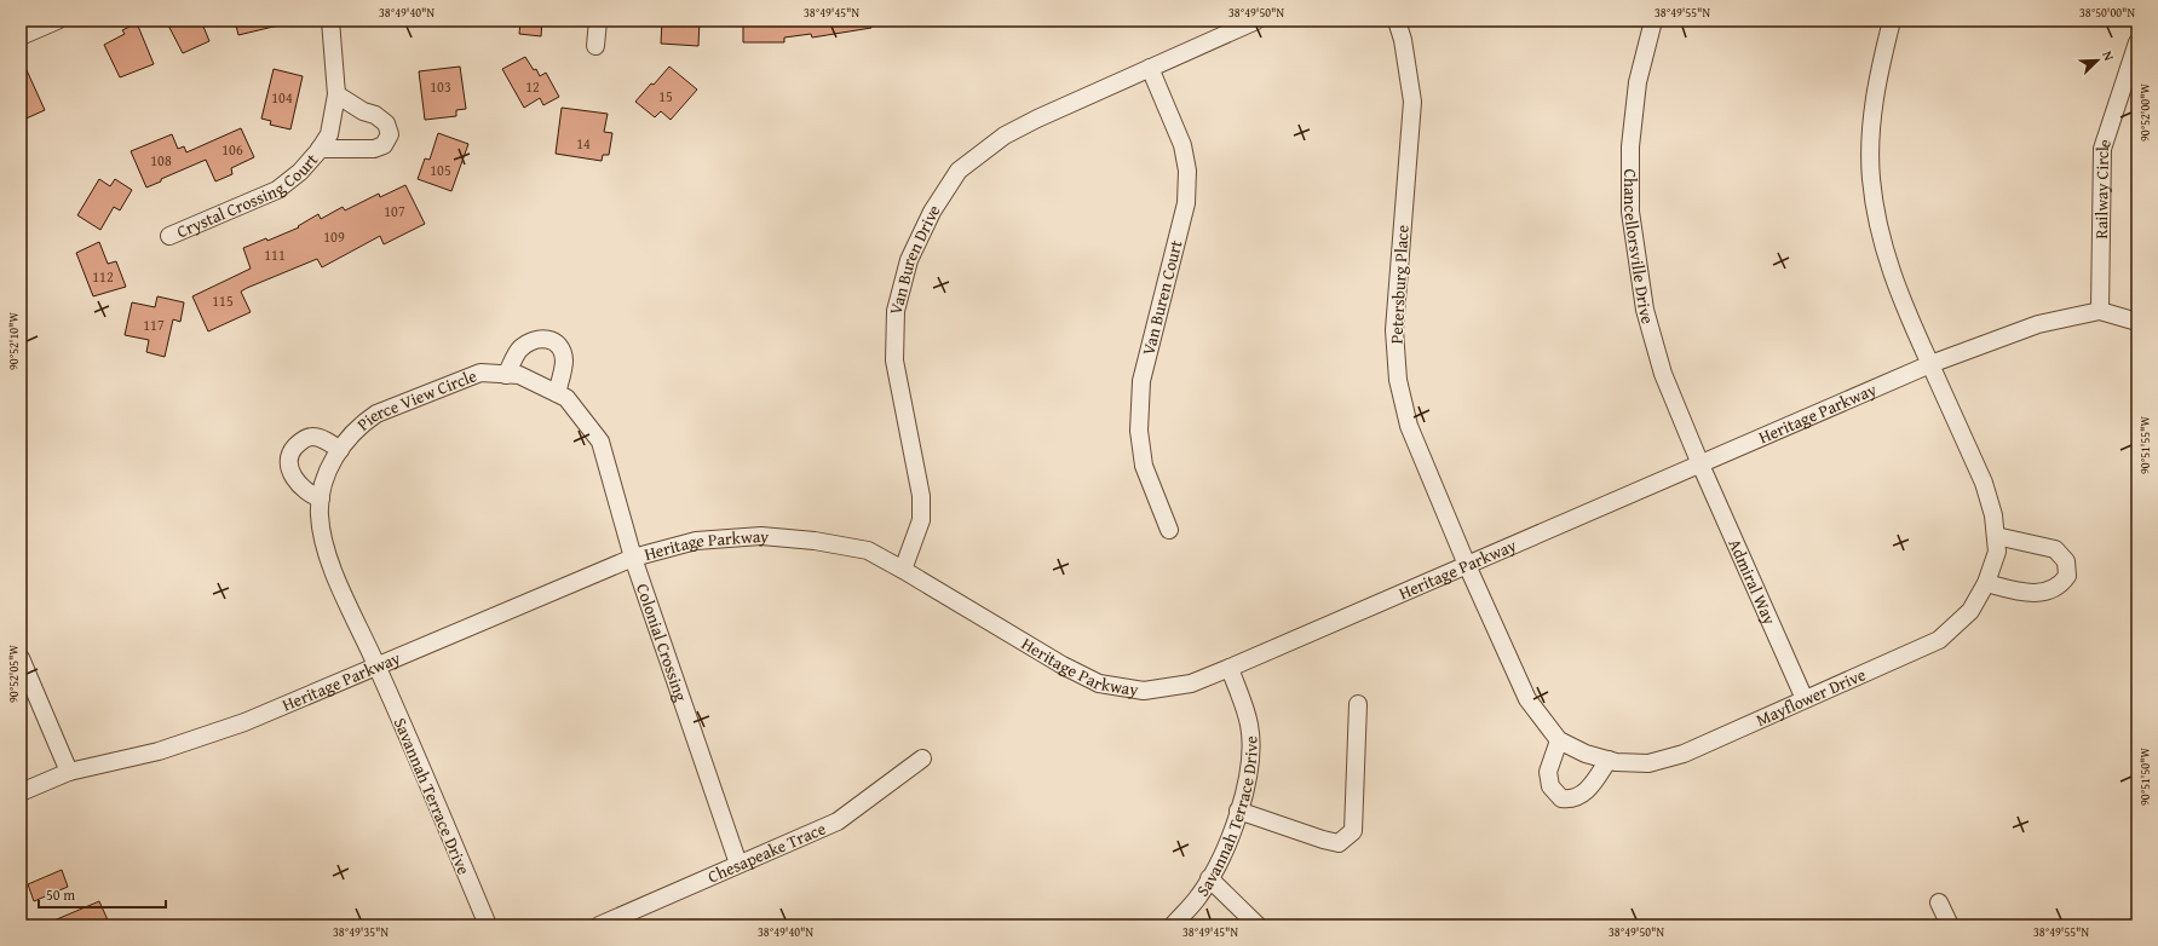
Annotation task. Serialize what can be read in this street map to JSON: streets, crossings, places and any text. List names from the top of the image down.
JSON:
{
  "streets": {
    "street": [
      "Railway Circle",
      "Crystal Crossing Court",
      "Chancellorsville Drive",
      "Van Buren Drive",
      "Petersburg Place",
      "Van Buren Court",
      "Pierce View Circle",
      "Heritage Parkway",
      "Admiral Way",
      "Colonial Crossing",
      "Mayflower Drive",
      "Savannah Terrace Drive",
      "Chesapeake Trace"
    ]
  },
  "crossings": [
    ["Railway Circle", "Heritage Parkway"],
    ["Chancellorsville Drive", "Heritage Parkway"],
    ["Chancellorsville Drive", "Admiral Way"],
    ["Van Buren Drive", "Van Buren Court"],
    ["Van Buren Drive", "Heritage Parkway"],
    ["Petersburg Place", "Heritage Parkway"],
    ["Petersburg Place", "Mayflower Drive"],
    ["Pierce View Circle", "Heritage Parkway"],
    ["Pierce View Circle", "Colonial Crossing"],
    ["Pierce View Circle", "Savannah Terrace Drive"],
    ["Heritage Parkway", "Admiral Way"],
    ["Heritage Parkway", "Colonial Crossing"],
    ["Heritage Parkway", "Mayflower Drive"],
    ["Heritage Parkway", "Savannah Terrace Drive"],
    ["Admiral Way", "Mayflower Drive"],
    ["Colonial Crossing", "Chesapeake Trace"]
  ],
  "house_numbers": [
    "103",
    "12",
    "15",
    "104",
    "14",
    "106",
    "108",
    "105",
    "107",
    "109",
    "111",
    "112",
    "115",
    "117"
  ],
  "scale_bar": "50 m",
  "north": "top right",
  "coordinates": [
    "38°49'40\"N",
    "38°49'45\"N",
    "38°49'50\"N",
    "38°49'55\"N",
    "38°50'00\"N",
    "90°52'00\"W",
    "90°52'10\"W",
    "90°51'55\"W",
    "90°52'05\"W",
    "90°51'50\"W",
    "38°49'35\"N"
  ]
}
